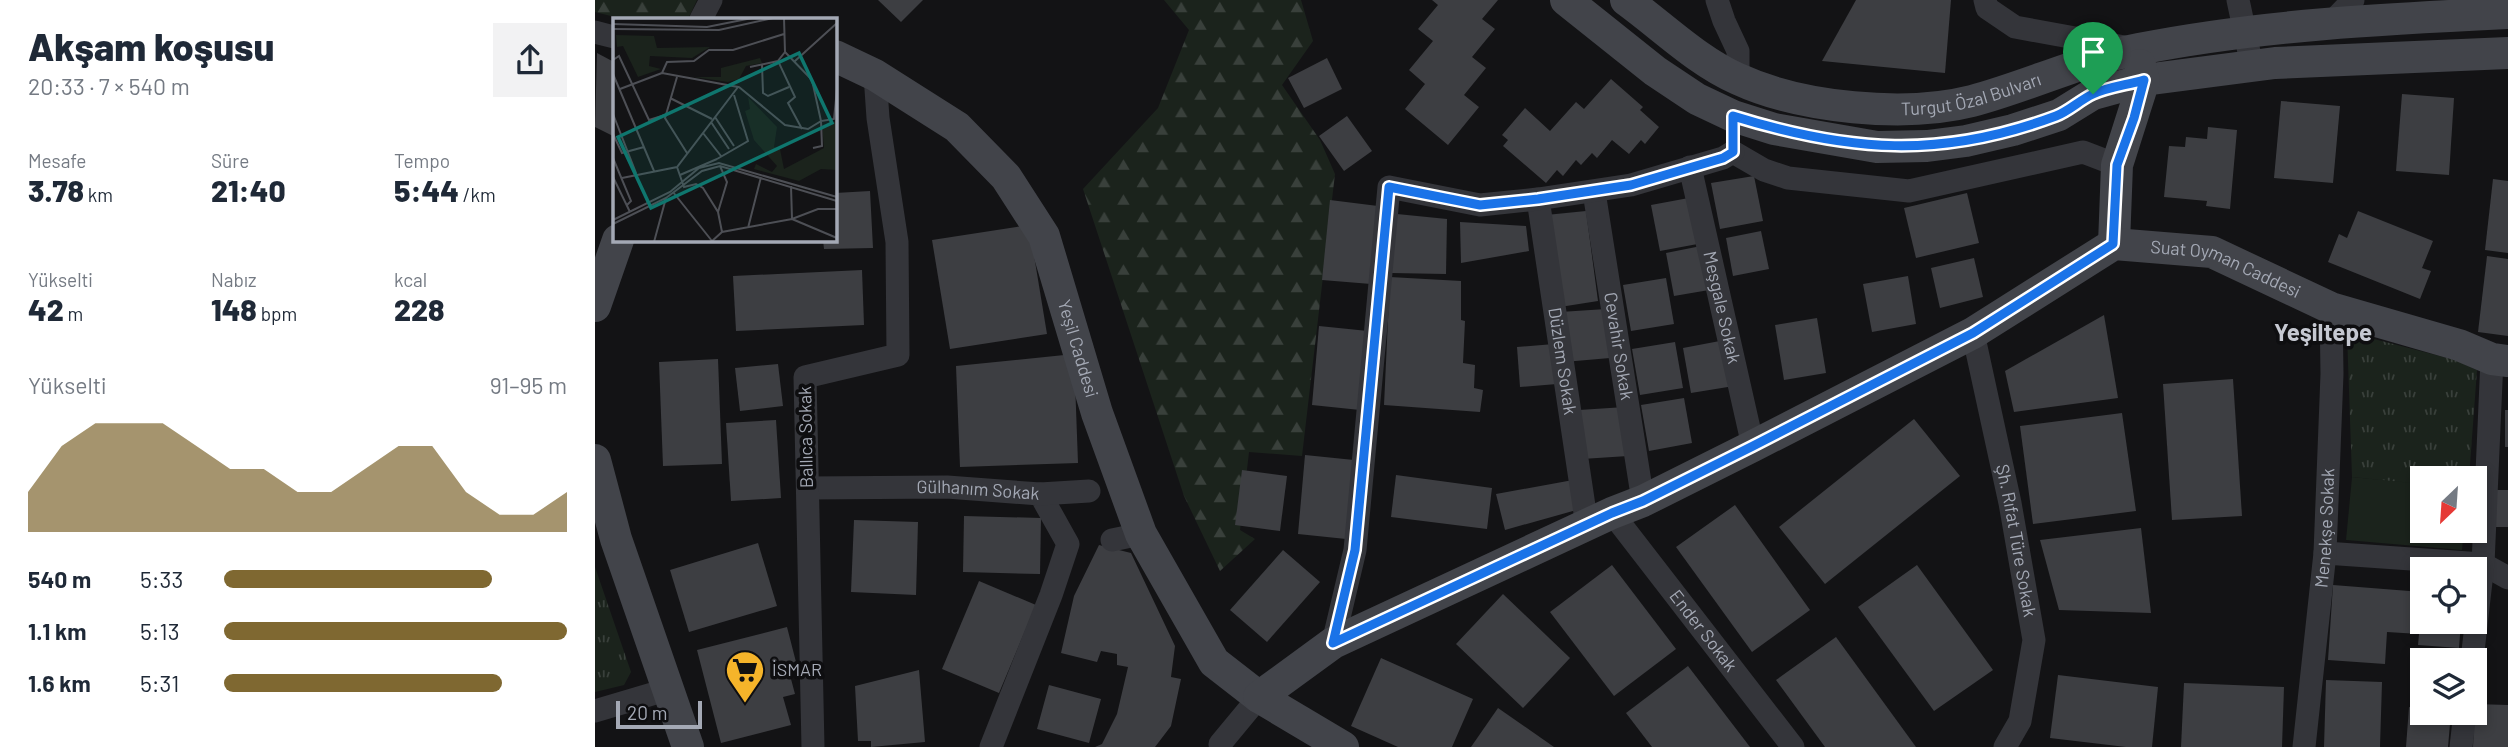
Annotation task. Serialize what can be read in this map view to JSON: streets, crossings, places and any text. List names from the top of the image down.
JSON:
{
  "streets": {
    "street": [
      "Turgut Özal Bulvarı",
      "Suat Oyman Caddesi",
      "Meşgale Sokak",
      "Cevahir Sokak",
      "Yeşil Caddesi",
      "Düzlem Sokak",
      "Ballıca Sokak",
      "Gülhanım Sokak",
      "Menekşe Sokak",
      "Şh. Rıfat Türe Sokak",
      "Ender Sokak"
    ]
  },
  "crossings": [
    ["Suat Oyman Caddesi", "Menekşe Sokak"],
    ["Yeşil Caddesi", "Ballıca Sokak"],
    ["Düzlem Sokak", "Ender Sokak"],
    ["Ballıca Sokak", "Gülhanım Sokak"]
  ],
  "districts": ["Yeşiltepe"],
  "places": {
    "supermarket": ["İSMAR"]
  },
  "scale_bar": "20 m",
  "north": "bottom left",
  "page": {
    "heading": ["Akşam koşusu", "20:33 · 7 × 540 m"],
    "stats": [
      ["Mesafe", "3.78 km"],
      ["Süre", "21:40"],
      ["Tempo", "5:44 /km"],
      ["Yükselti", "42 m"],
      ["Nabız", "148 bpm"],
      ["kcal", "228"]
    ],
    "chart": ["Yükselti", "91–95 m"],
    "list": [
      {
        "name": "540 m",
        "note": "5:33"
      },
      {
        "name": "1.1 km",
        "note": "5:13"
      },
      {
        "name": "1.6 km",
        "note": "5:31"
      }
    ],
    "scale": "20 m"
  }
}
